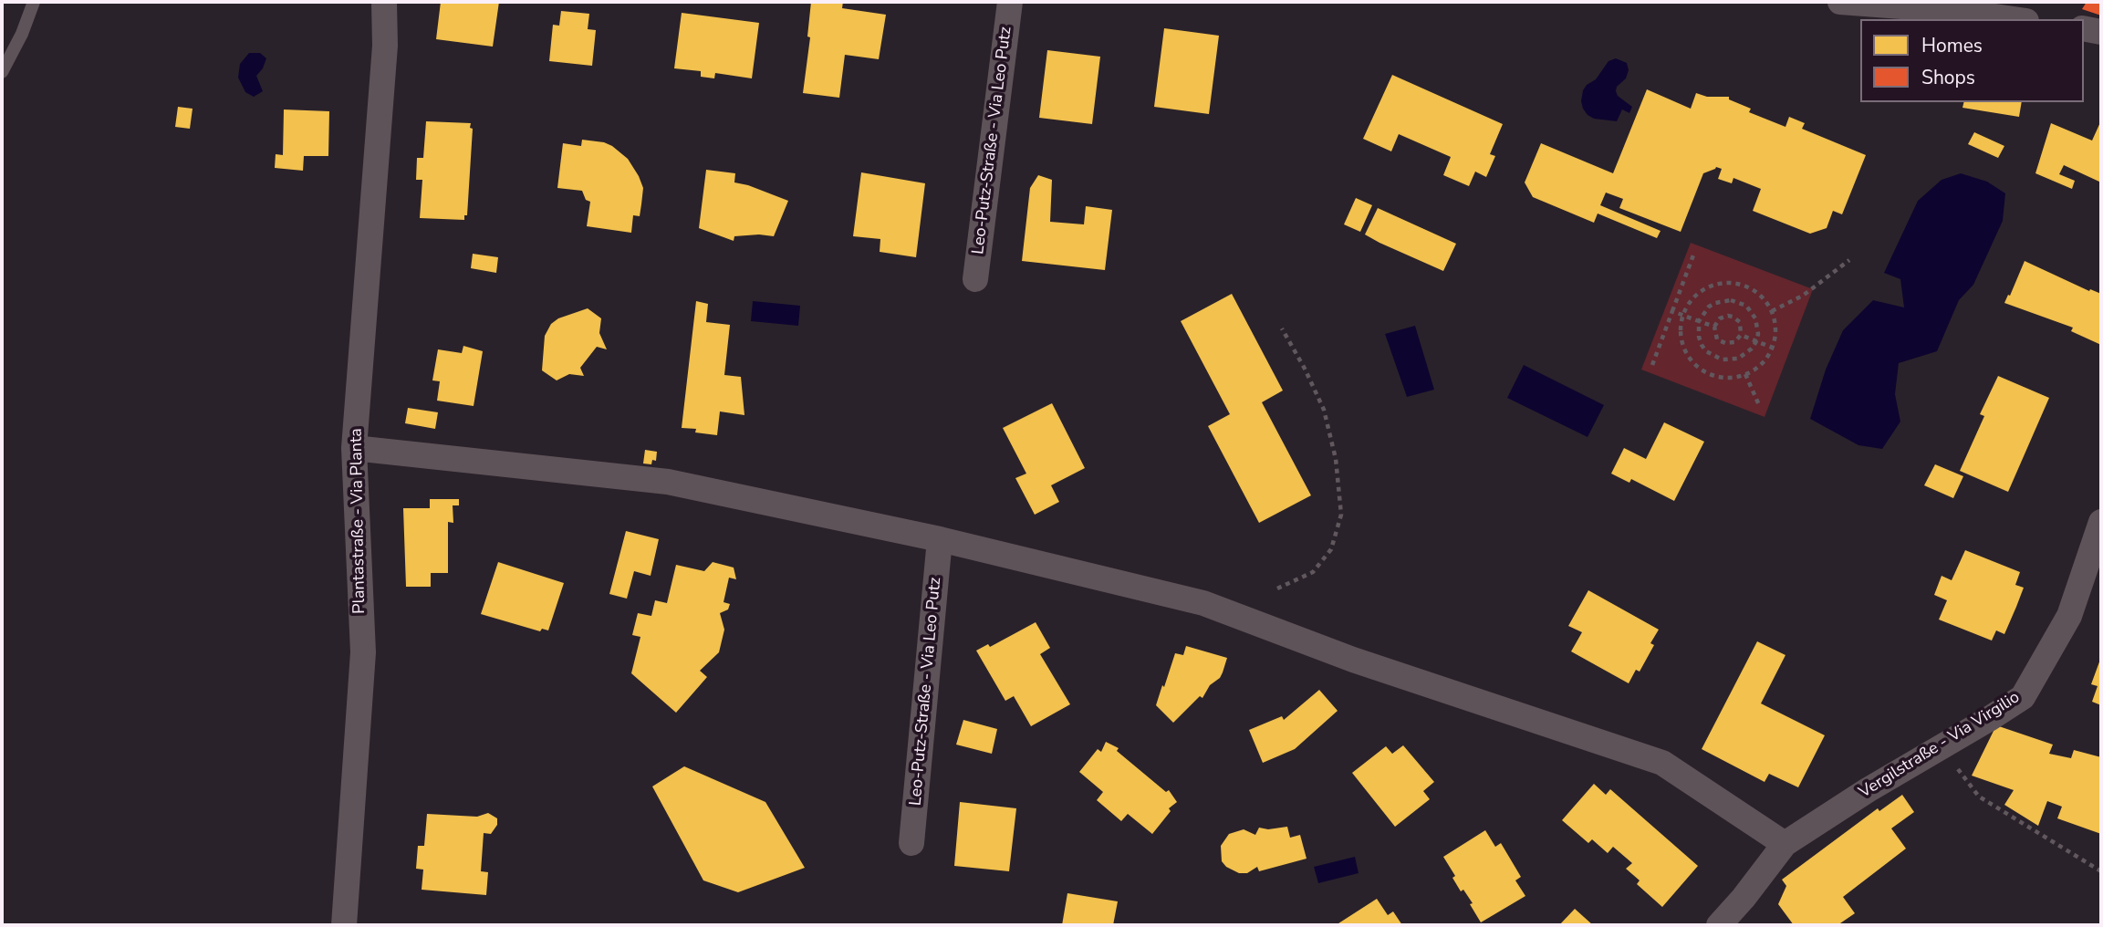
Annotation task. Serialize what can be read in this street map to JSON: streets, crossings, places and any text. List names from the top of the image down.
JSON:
{
  "streets": {
    "street": ["Leo-Putz-Straße - Via Leo Putz", "Plantastraße - Via Planta", "Vergilstraße - Via Virgilio"]
  },
  "legend": ["Homes", "Shops"]
}
